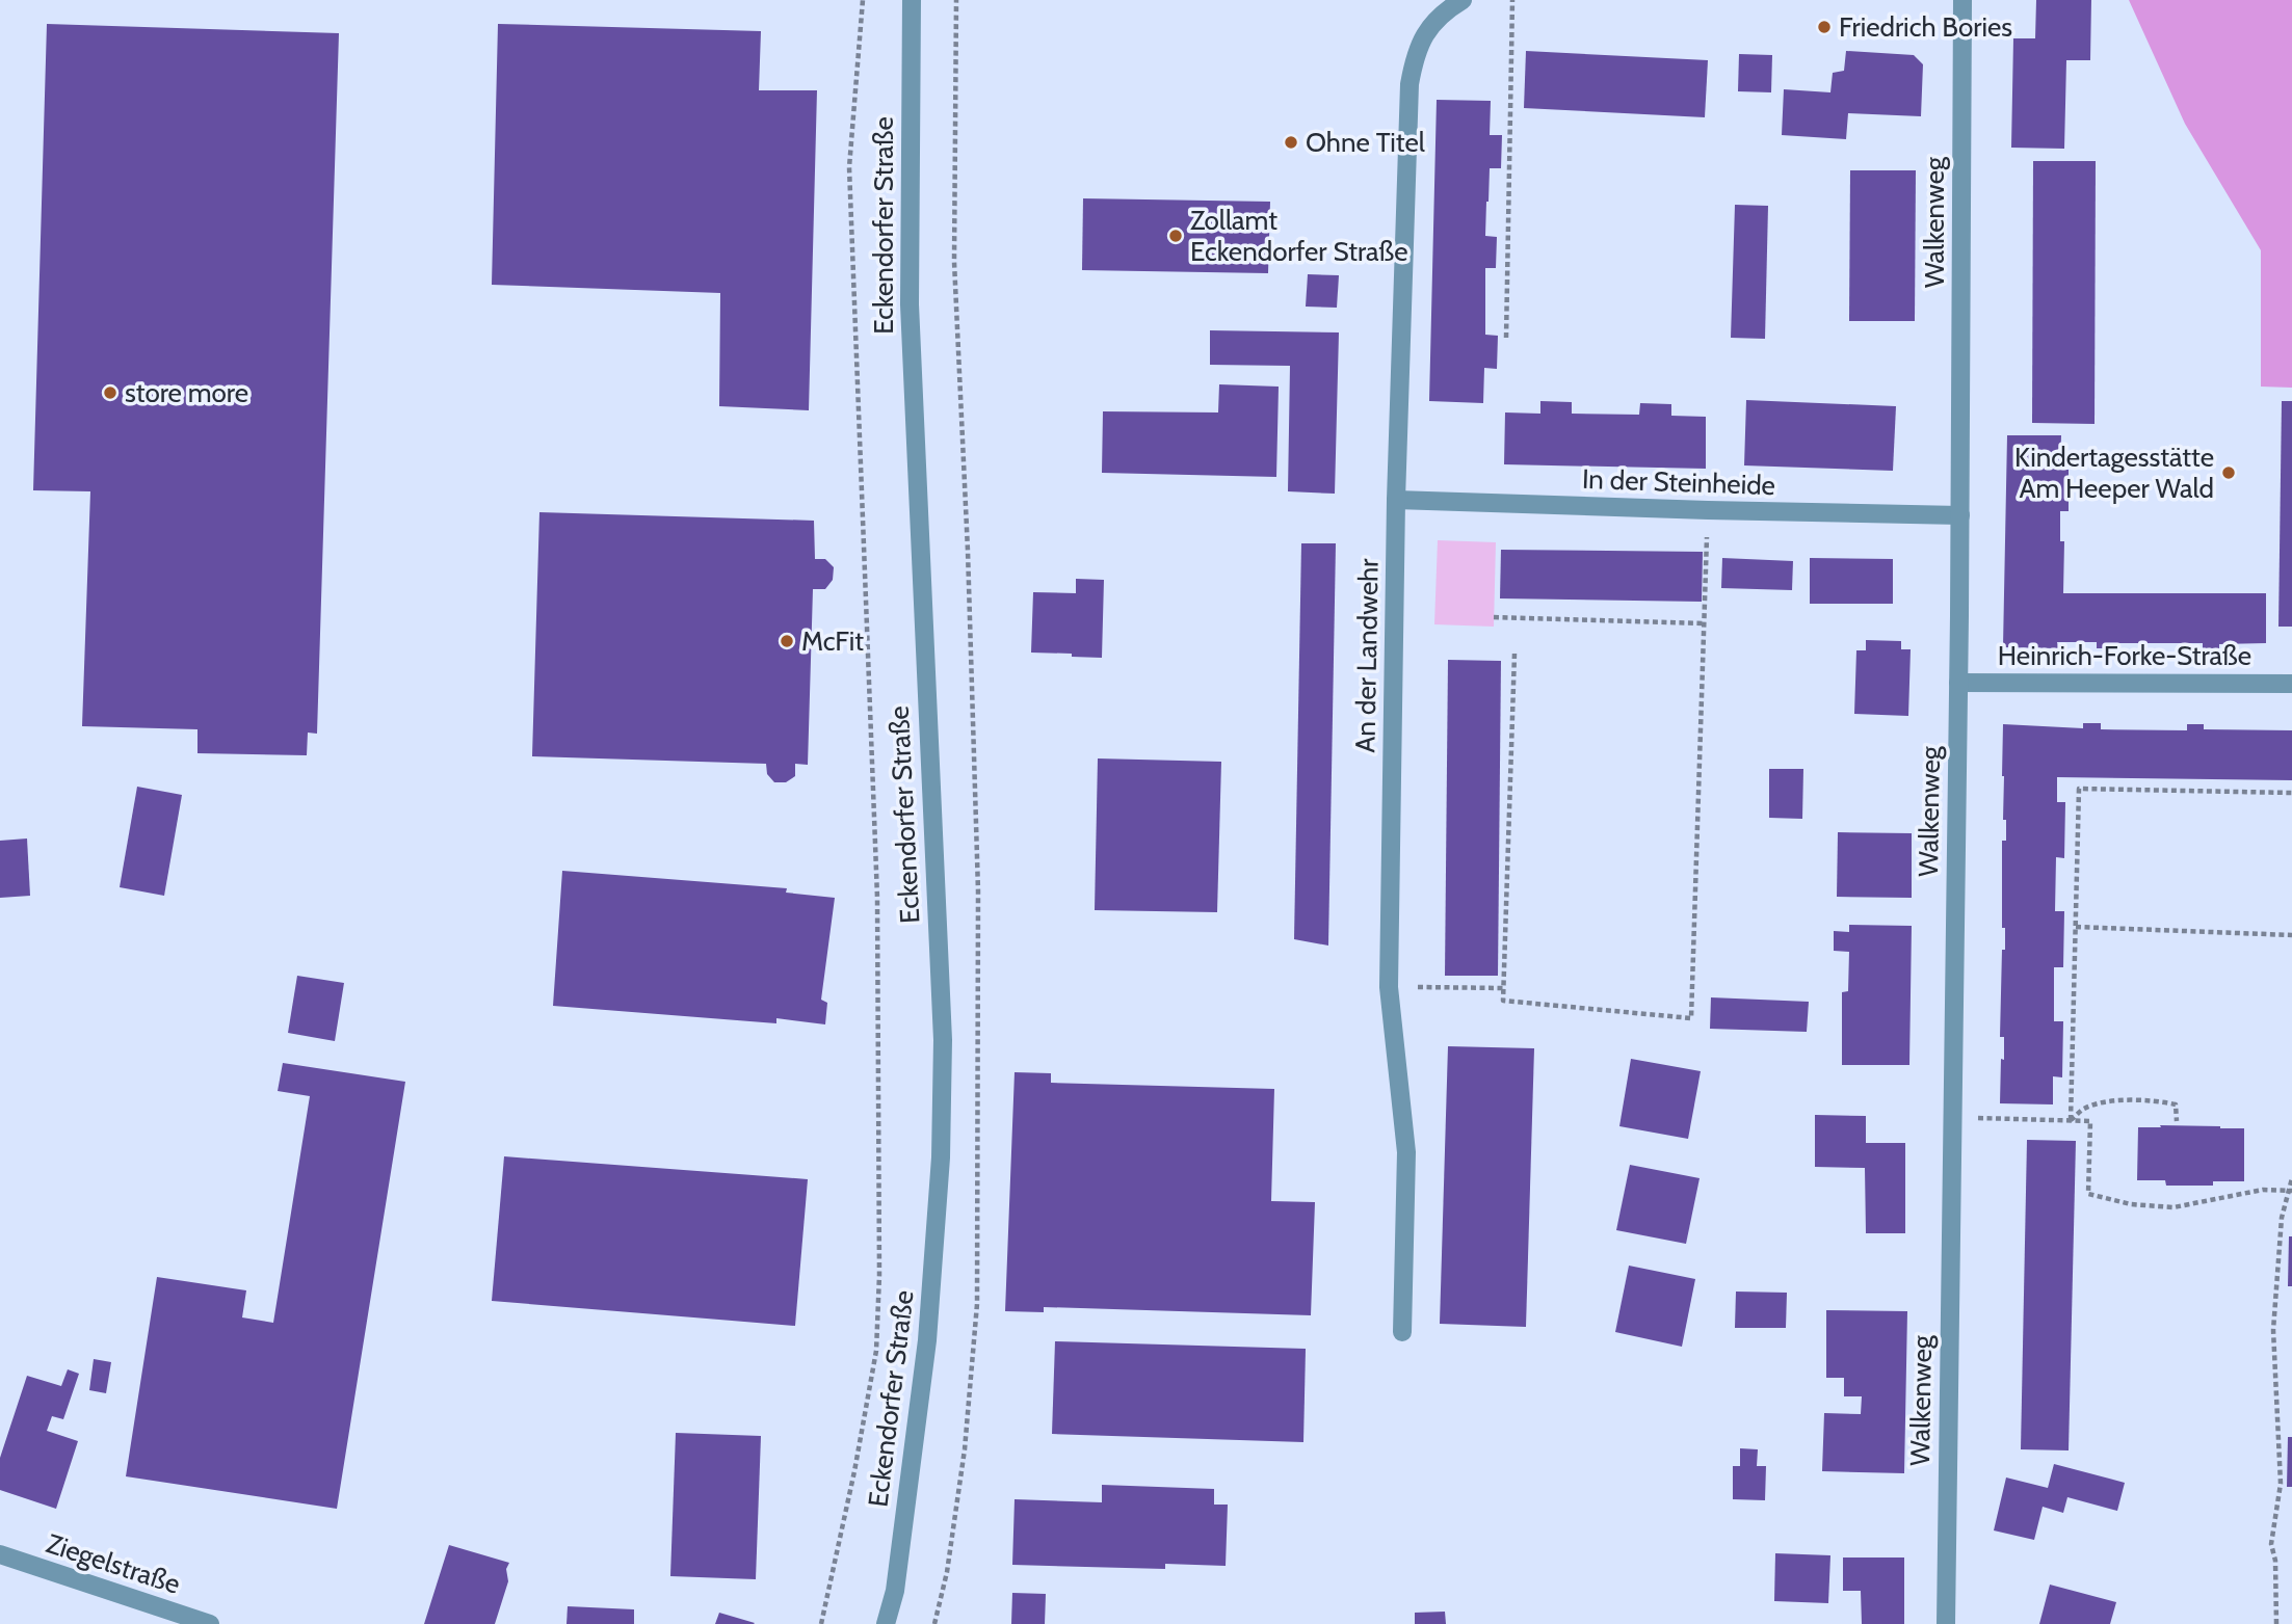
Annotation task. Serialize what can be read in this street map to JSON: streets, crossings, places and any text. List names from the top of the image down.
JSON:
{
  "streets": {
    "street": [
      "Walkenweg",
      "Eckendorfer Straße",
      "In der Steinheide",
      "An der Landwehr",
      "Heinrich-Forke-Straße",
      "Ziegelstraße"
    ]
  },
  "crossings": [
    ["Walkenweg", "In der Steinheide"],
    ["Walkenweg", "Heinrich-Forke-Straße"],
    ["In der Steinheide", "An der Landwehr"]
  ],
  "places": [
    "Friedrich Bories",
    "Ohne Titel",
    "Zollamt Eckendorfer Straße",
    "store more",
    "Kindertagesstätte Am Heeper Wald",
    "McFit"
  ]
}
